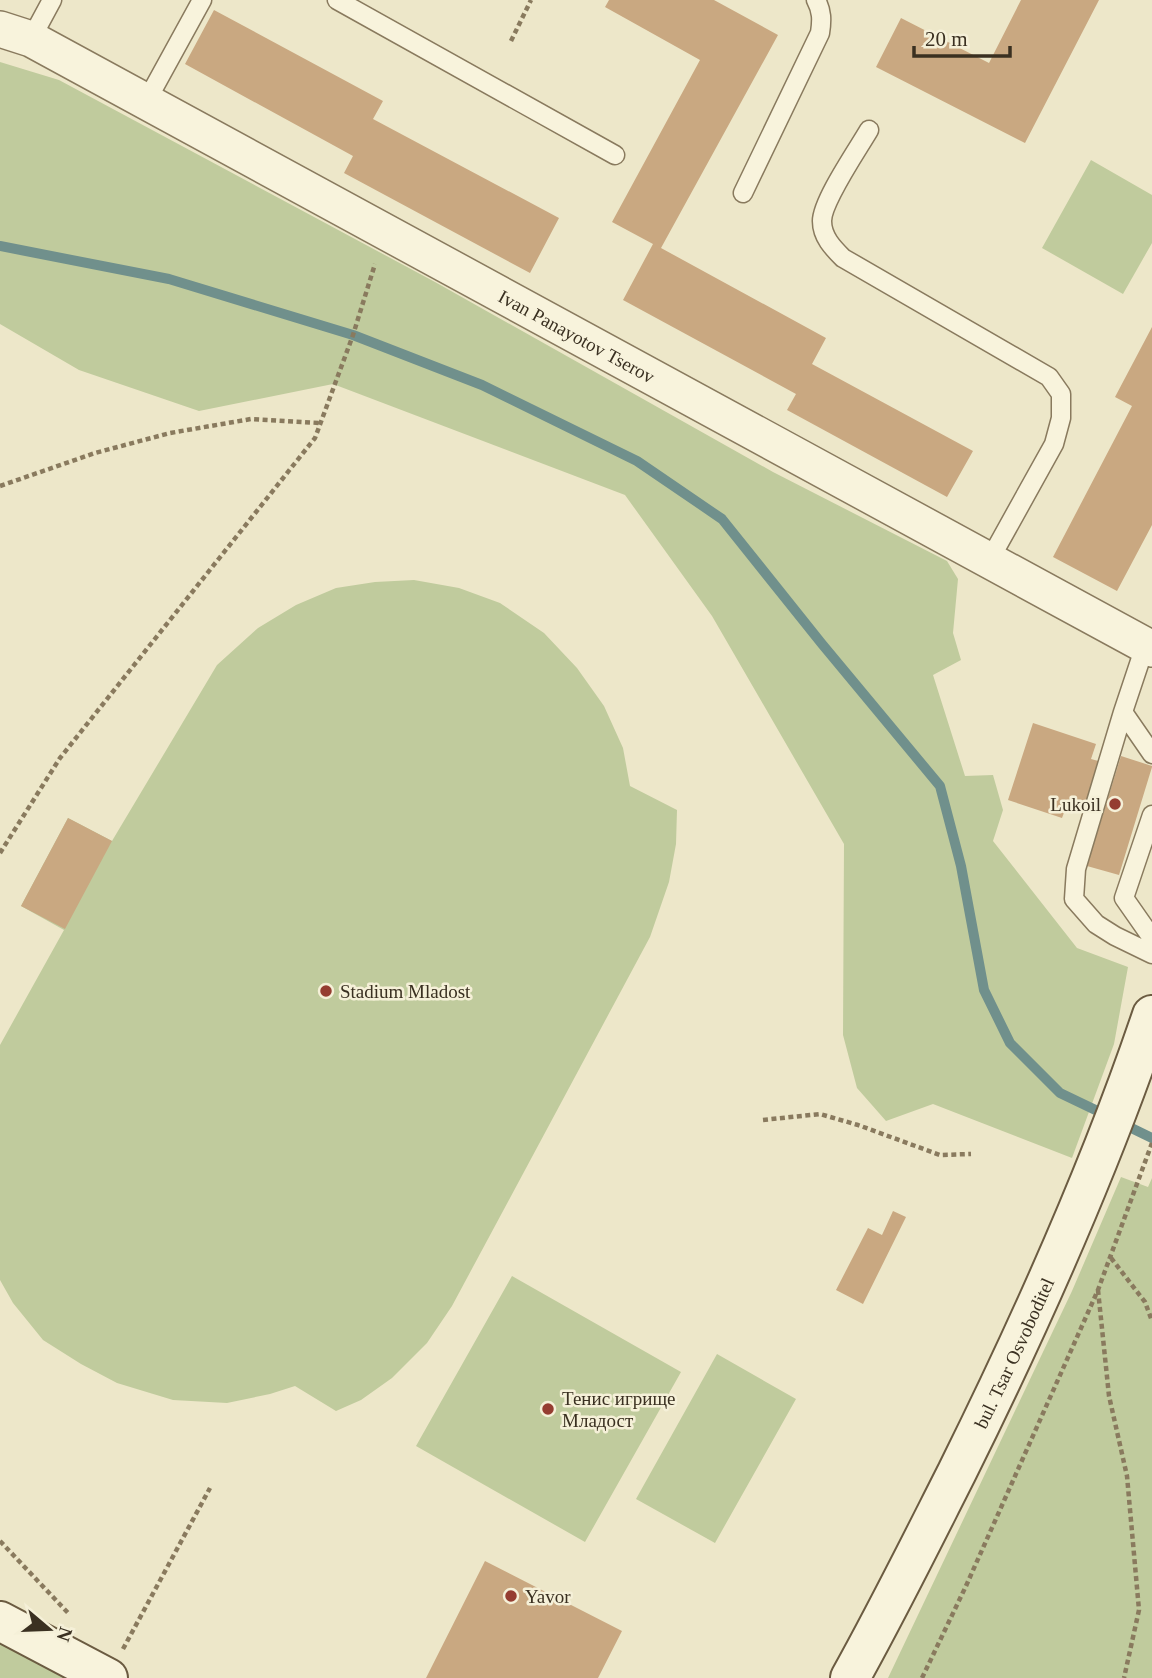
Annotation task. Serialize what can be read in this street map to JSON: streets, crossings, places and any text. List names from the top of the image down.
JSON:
{
  "streets": {
    "main road": ["bul. Tsar Osvoboditel"],
    "street": ["Ivan Panayotov Tserov"]
  },
  "places": [
    "Lukoil",
    "Stadium Mladost",
    "Тенис игрище Младост",
    "Yavor"
  ],
  "scale_bar": "20 m",
  "north": "right"
}
